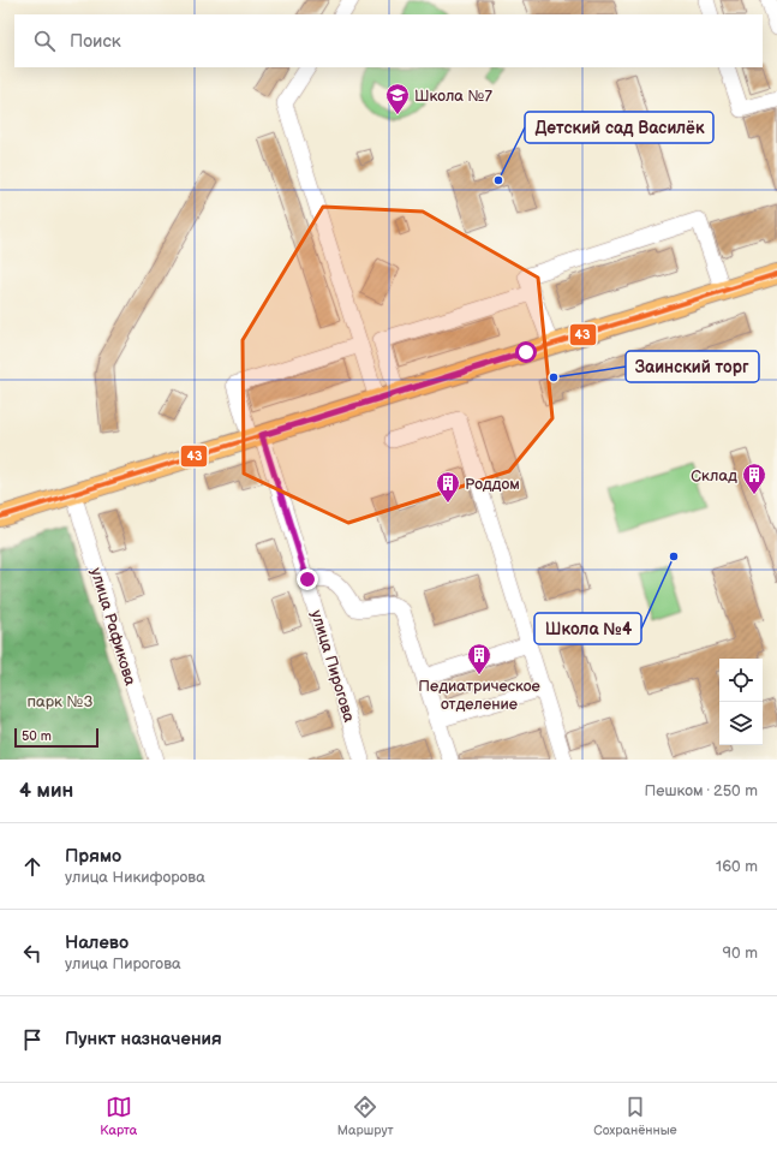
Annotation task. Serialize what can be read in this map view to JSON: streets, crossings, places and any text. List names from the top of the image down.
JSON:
{
  "streets": {
    "street": ["улица Рафикова", "улица Пирогова"]
  },
  "parks": ["парк №3"],
  "places": {
    "school or university": ["Школа №7"],
    "other": ["Детский сад Василёк", "Заинский торг", "Школа №4"],
    "building": ["Склад", "Роддом", "Педиатрическое отделение"]
  },
  "lines": ["transit line 43"],
  "scale_bar": "50 m",
  "page": {
    "search": "Поиск",
    "scale": "50 m",
    "heading": ["4 мин", "Пешком · 250 m"],
    "list": [
      ["Прямо", "улица Никифорова", "160 m"],
      ["Налево", "улица Пирогова", "90 m"],
      "Пункт назначения"
    ],
    "nav": ["Карта", "Маршрут", "Сохранённые"]
  }
}
